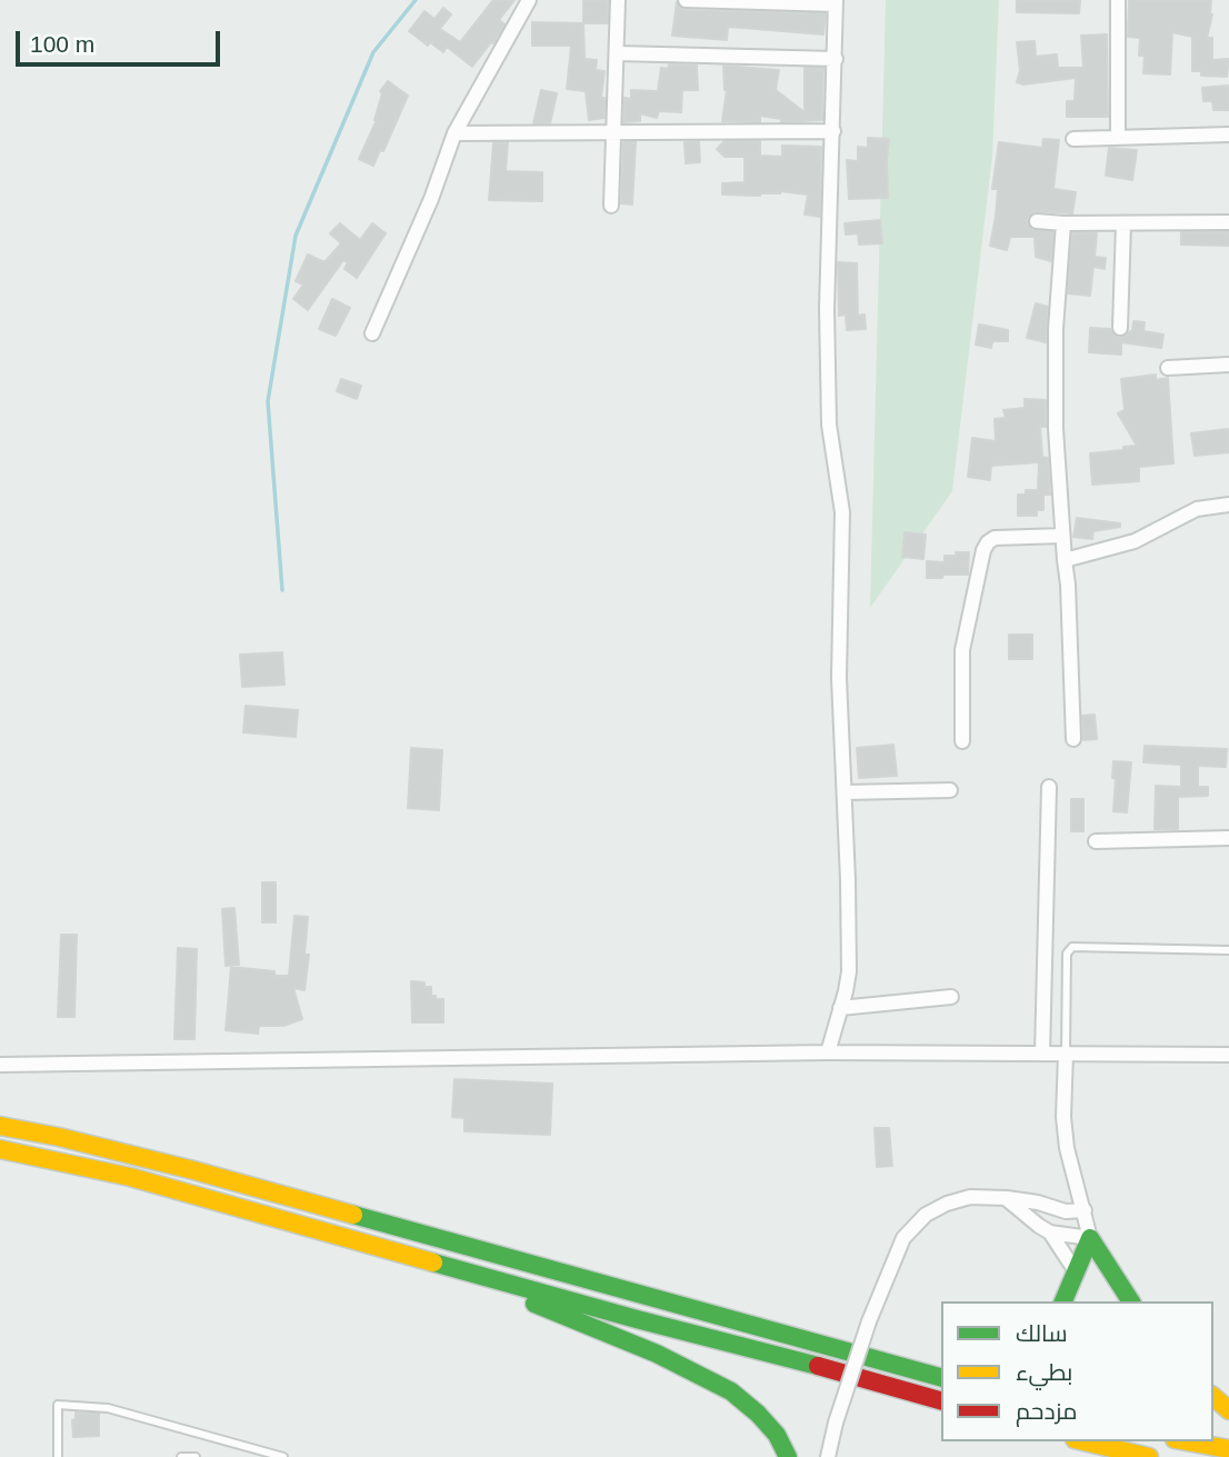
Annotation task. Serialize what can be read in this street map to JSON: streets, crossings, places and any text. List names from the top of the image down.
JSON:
{
  "legend": ["سالك", "بطيء", "مزدحم"],
  "scale_bar": "100 m"
}
